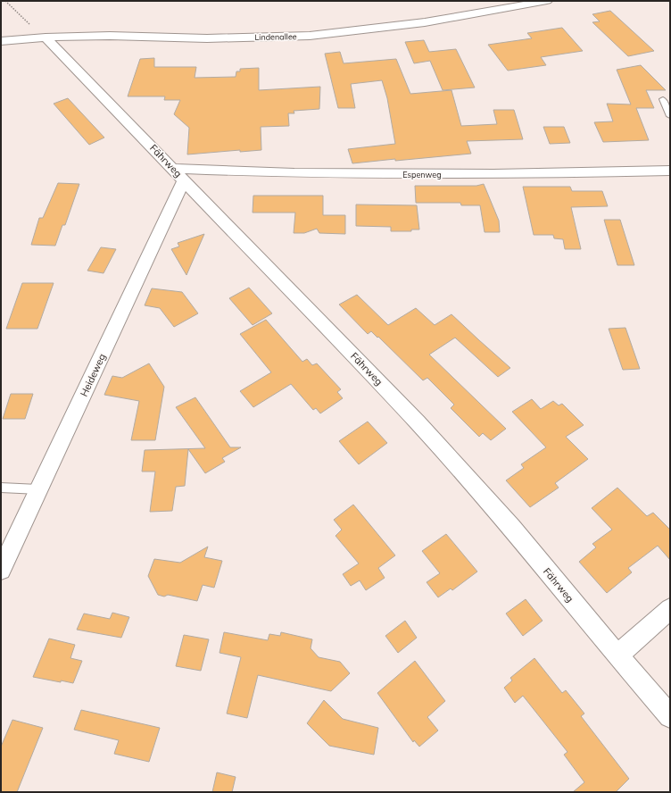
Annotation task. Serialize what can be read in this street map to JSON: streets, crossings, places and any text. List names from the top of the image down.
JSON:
{
  "streets": {
    "street": [
      "Lindenallee",
      "Fährweg",
      "Espenweg",
      "Heideweg"
    ]
  },
  "crossings": [
    ["Lindenallee", "Fährweg"],
    ["Fährweg", "Espenweg"],
    ["Fährweg", "Heideweg"],
    ["Espenweg", "Heideweg"]
  ]
}
